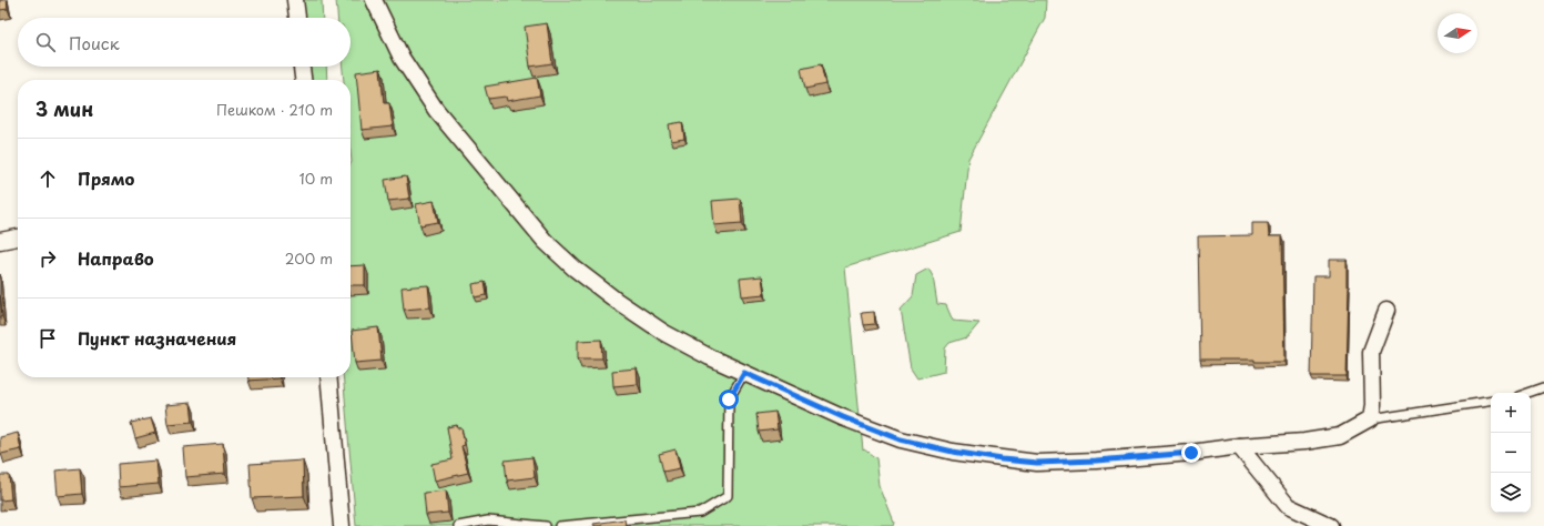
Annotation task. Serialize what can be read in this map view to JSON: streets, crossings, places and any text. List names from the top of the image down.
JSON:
{
  "north": "right",
  "page": {
    "search": "Поиск",
    "heading": ["3 мин", "Пешком · 210 m"],
    "list": [
      ["Прямо", "10 m"],
      ["Направо", "200 m"],
      "Пункт назначения"
    ],
    "map_buttons": ["+", "−"]
  }
}
